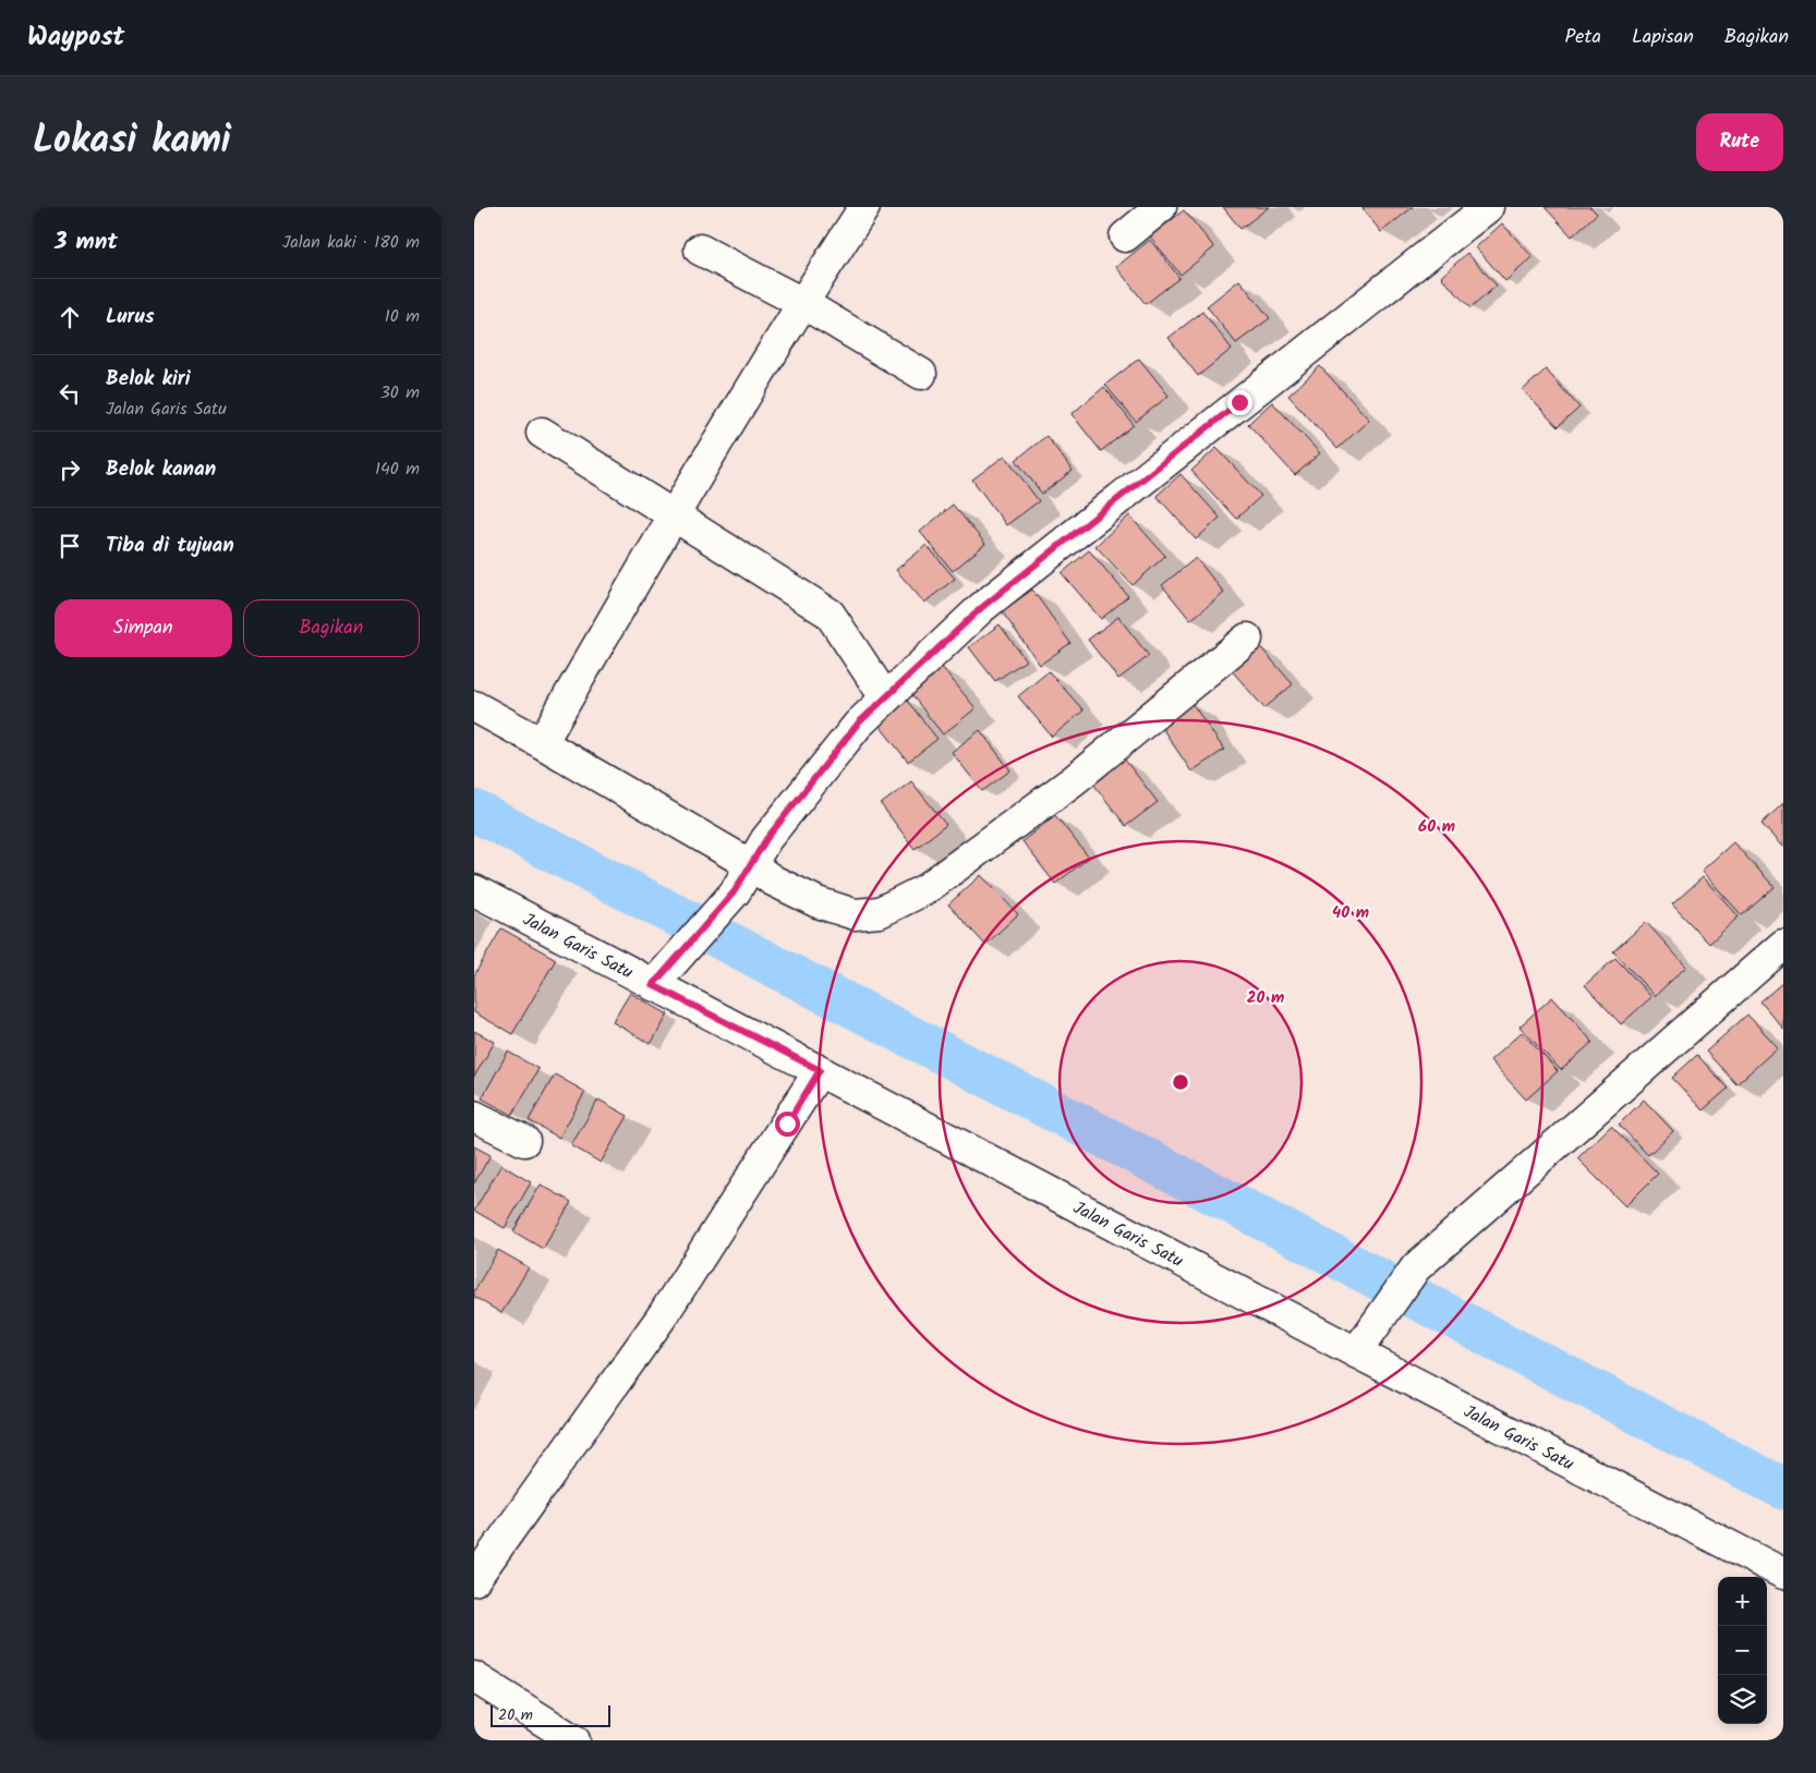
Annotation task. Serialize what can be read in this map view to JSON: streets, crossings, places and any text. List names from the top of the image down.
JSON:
{
  "streets": {
    "street": ["Jalan Garis Satu"]
  },
  "scale_bar": "20 m",
  "page": {
    "header": "Waypost",
    "nav": ["Peta", "Lapisan", "Bagikan"],
    "title": "Lokasi kami",
    "buttons": [
      "Rute",
      ["Simpan", "Bagikan"]
    ],
    "heading": ["3 mnt", "Jalan kaki · 180 m"],
    "list": [
      ["Lurus", "10 m"],
      ["Belok kiri", "Jalan Garis Satu", "30 m"],
      ["Belok kanan", "140 m"],
      "Tiba di tujuan"
    ],
    "map_buttons": ["+", "−"],
    "scale": "20 m"
  },
  "rings": ["60 m", "40 m", "20 m"]
}
